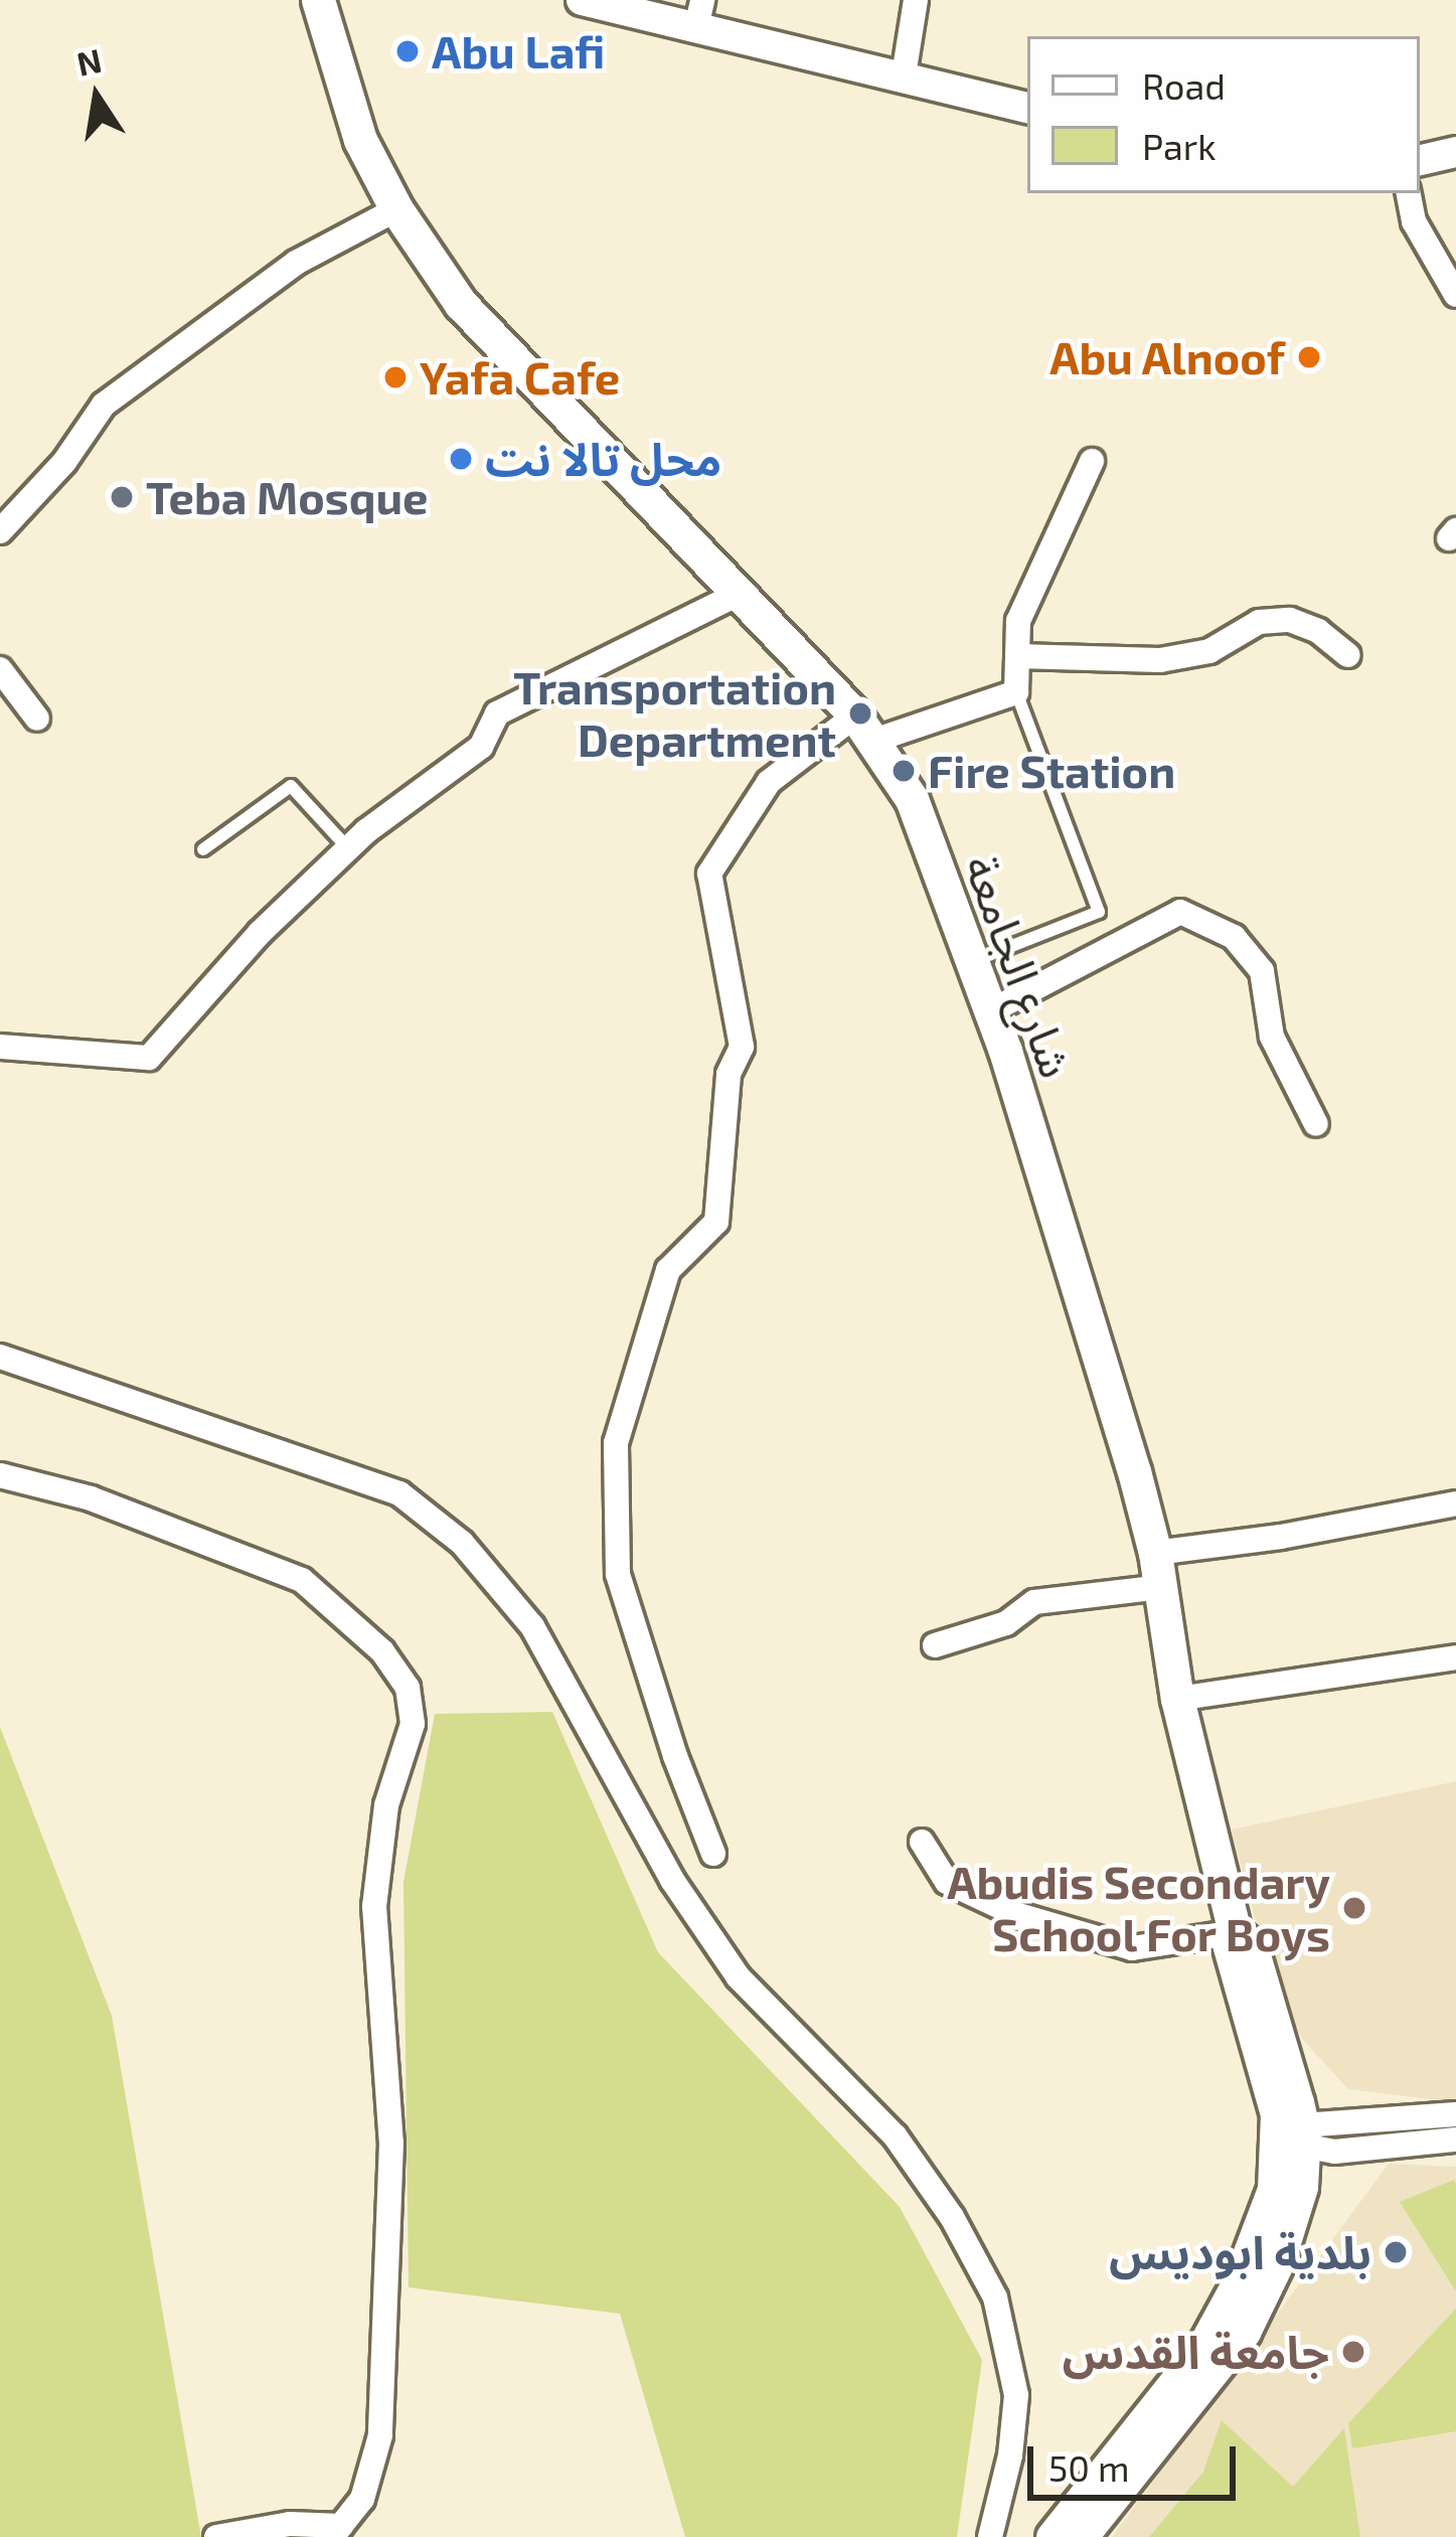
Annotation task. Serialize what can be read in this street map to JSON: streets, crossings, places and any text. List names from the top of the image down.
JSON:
{
  "streets": {
    "main road": ["شارع الجامعة"]
  },
  "places": [
    "Abu Lafi",
    "Abu Alnoof",
    "Yafa Cafe",
    "محل تالا نت",
    "Teba Mosque",
    "Transportation Department",
    "Fire Station",
    "Abudis Secondary School For Boys",
    "بلدية ابوديس",
    "جامعة القدس"
  ],
  "legend": ["Road", "Park"],
  "scale_bar": "50 m",
  "north": "top"
}
